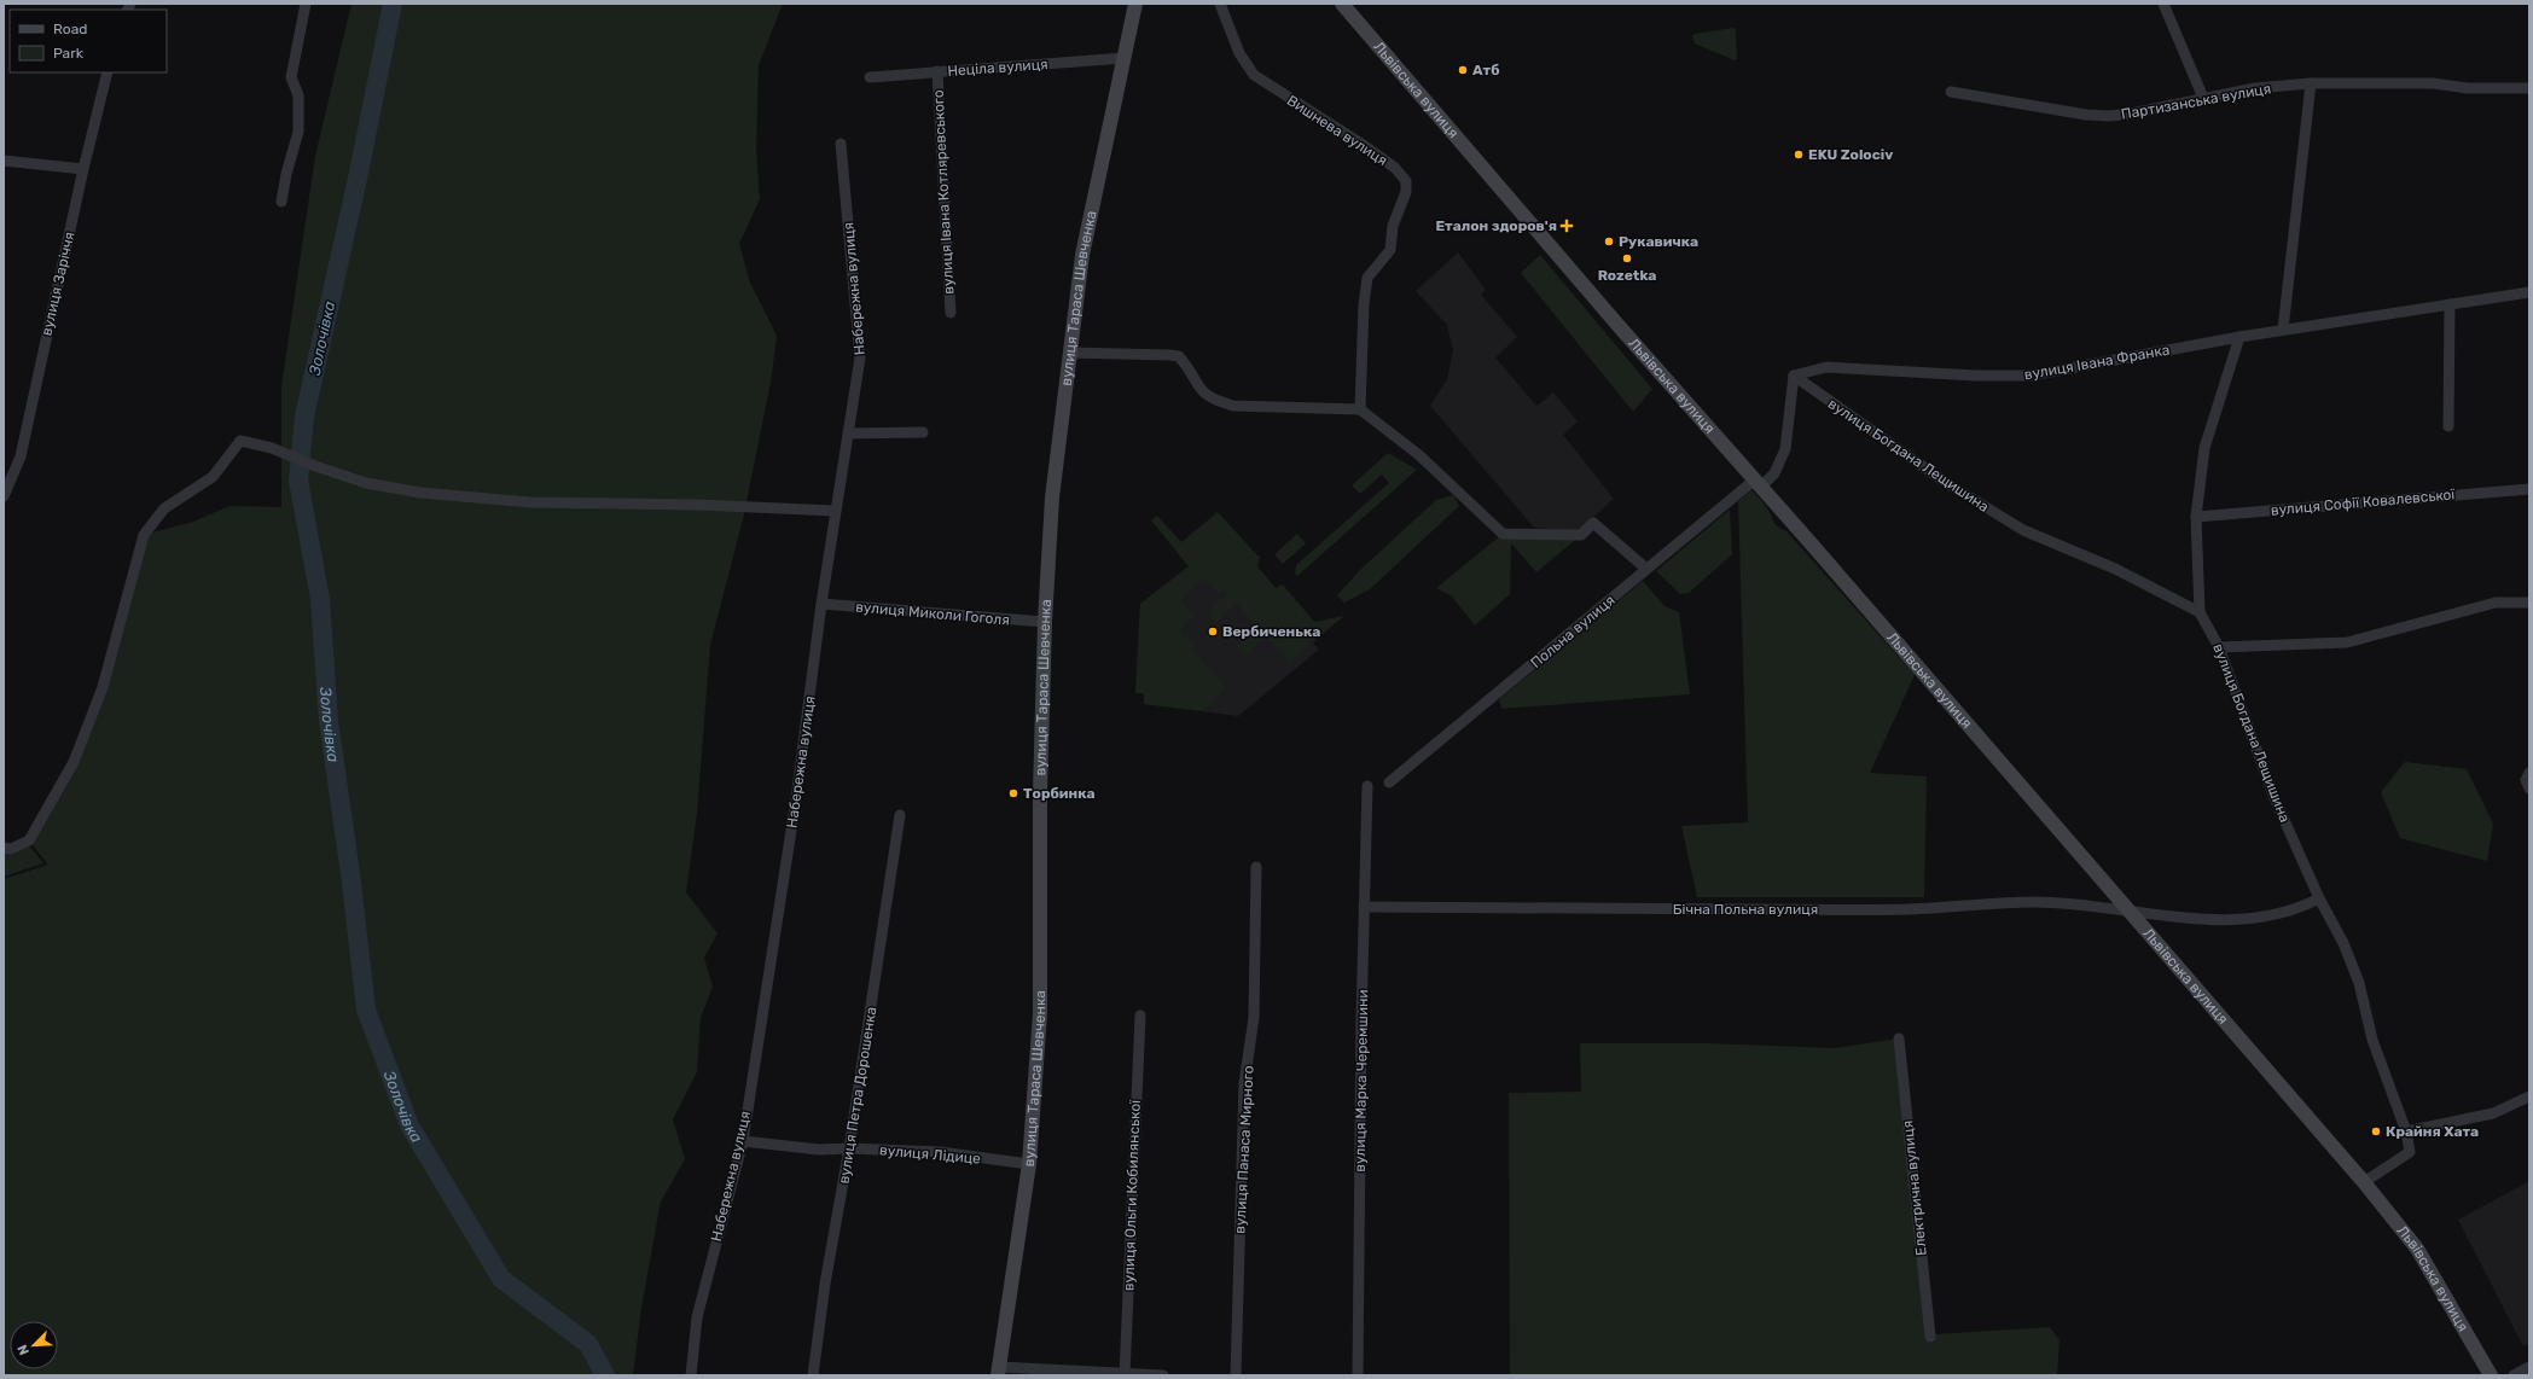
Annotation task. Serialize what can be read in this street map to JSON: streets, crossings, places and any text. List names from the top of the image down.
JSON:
{
  "streets": {
    "main road": ["Львівська вулиця", "вулиця Тараса Шевченка"],
    "street": [
      "Неціла вулиця",
      "Партизанська вулиця",
      "Вишнева вулиця",
      "вулиця Івана Котляревського",
      "вулиця Заріччя",
      "Набережна вулиця",
      "вулиця Івана Франка",
      "вулиця Богдана Лещишина",
      "вулиця Софії Ковалевської",
      "вулиця Миколи Гоголя",
      "Польна вулиця",
      "Бічна Польна вулиця",
      "вулиця Марка Черемшини",
      "вулиця Петра Дорошенка",
      "вулиця Панаса Мирного",
      "вулиця Лідице",
      "Електрична вулиця",
      "вулиця Ольги Кобилянської"
    ]
  },
  "crossings": [
    ["Неціла вулиця", "вулиця Івана Котляревського"],
    ["Неціла вулиця", "вулиця Тараса Шевченка"],
    ["Львівська вулиця", "вулиця Богдана Лещишина"],
    ["Львівська вулиця", "Польна вулиця"],
    ["Львівська вулиця", "Бічна Польна вулиця"],
    ["Набережна вулиця", "вулиця Миколи Гоголя"],
    ["Набережна вулиця", "вулиця Лідице"],
    ["вулиця Тараса Шевченка", "вулиця Миколи Гоголя"],
    ["вулиця Тараса Шевченка", "вулиця Лідице"],
    ["вулиця Івана Франка", "вулиця Богдана Лещишина"],
    ["вулиця Івана Франка", "Польна вулиця"],
    ["вулиця Богдана Лещишина", "Польна вулиця"],
    ["вулиця Богдана Лещишина", "Бічна Польна вулиця"],
    ["Бічна Польна вулиця", "вулиця Марка Черемшини"],
    ["вулиця Петра Дорошенка", "вулиця Лідице"]
  ],
  "water": ["Золочівка"],
  "places": {
    "other": [
      "Атб",
      "EKU Zolociv",
      "Рукавичка",
      "Rozetka",
      "Вербиченька",
      "Торбинка",
      "Крайня Хата"
    ],
    "health": ["Еталон здоров'я"]
  },
  "legend": ["Road", "Park"],
  "north": "bottom left"
}
